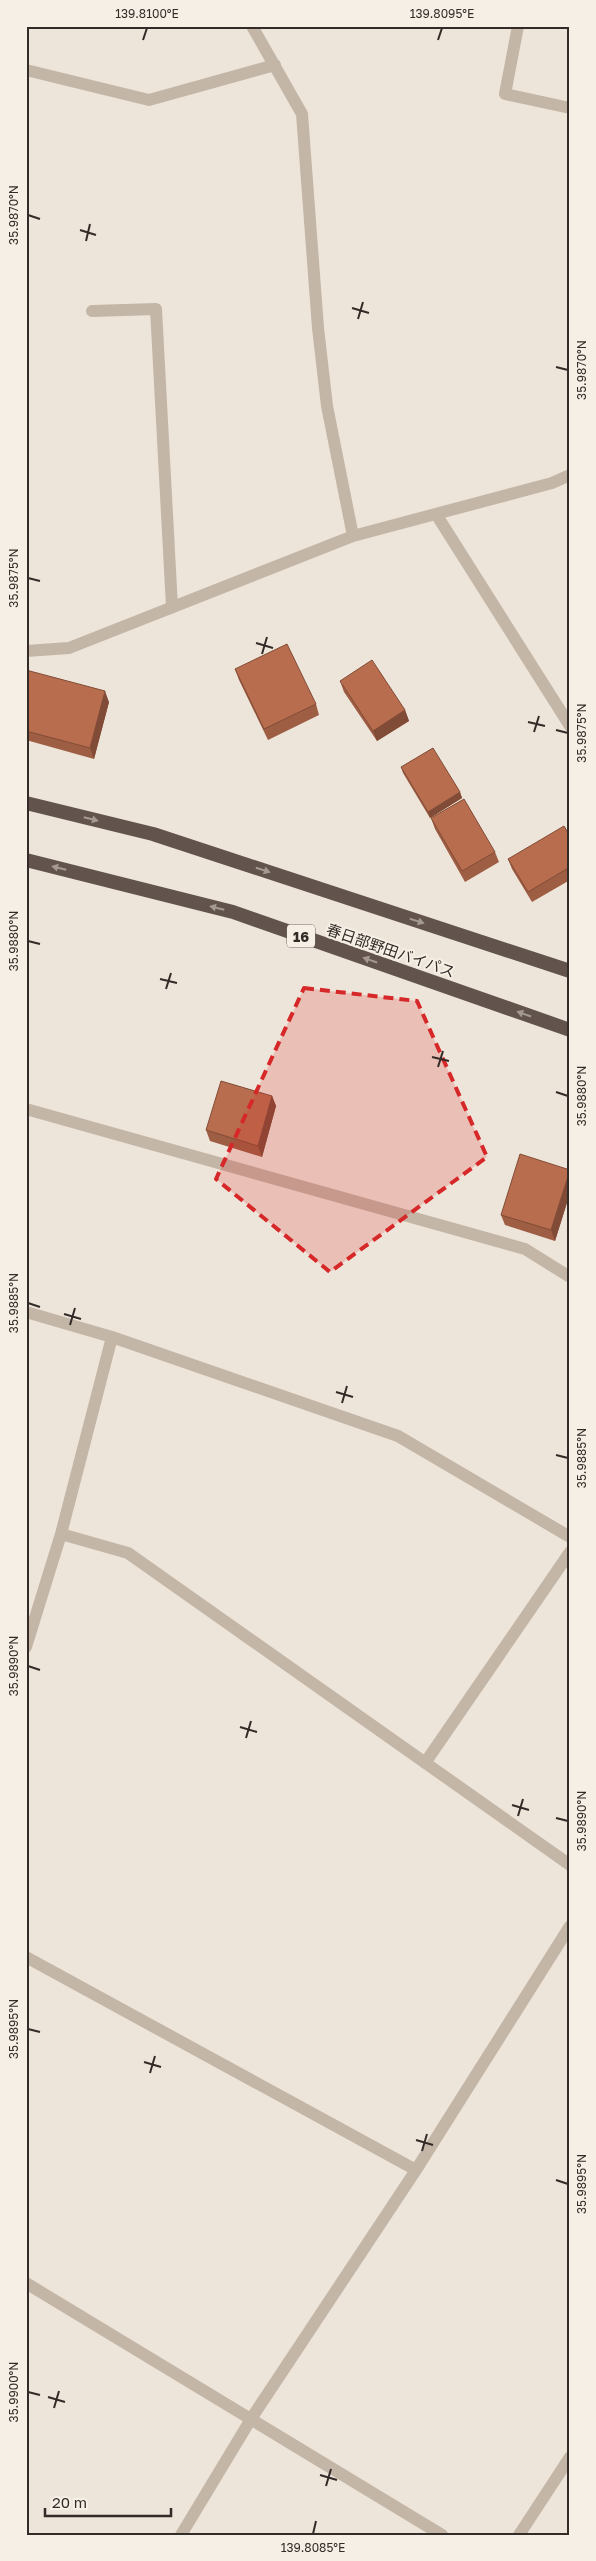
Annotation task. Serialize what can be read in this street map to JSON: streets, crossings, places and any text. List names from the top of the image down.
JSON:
{
  "streets": {
    "highway": ["16", "春日部野田バイパス"]
  },
  "scale_bar": "20 m",
  "coordinates": [
    "139.8100°E",
    "139.8095°E",
    "35.9870°N",
    "35.9875°N",
    "35.9880°N",
    "35.9885°N",
    "35.9890°N",
    "35.9895°N",
    "35.9900°N",
    "139.8085°E"
  ]
}
